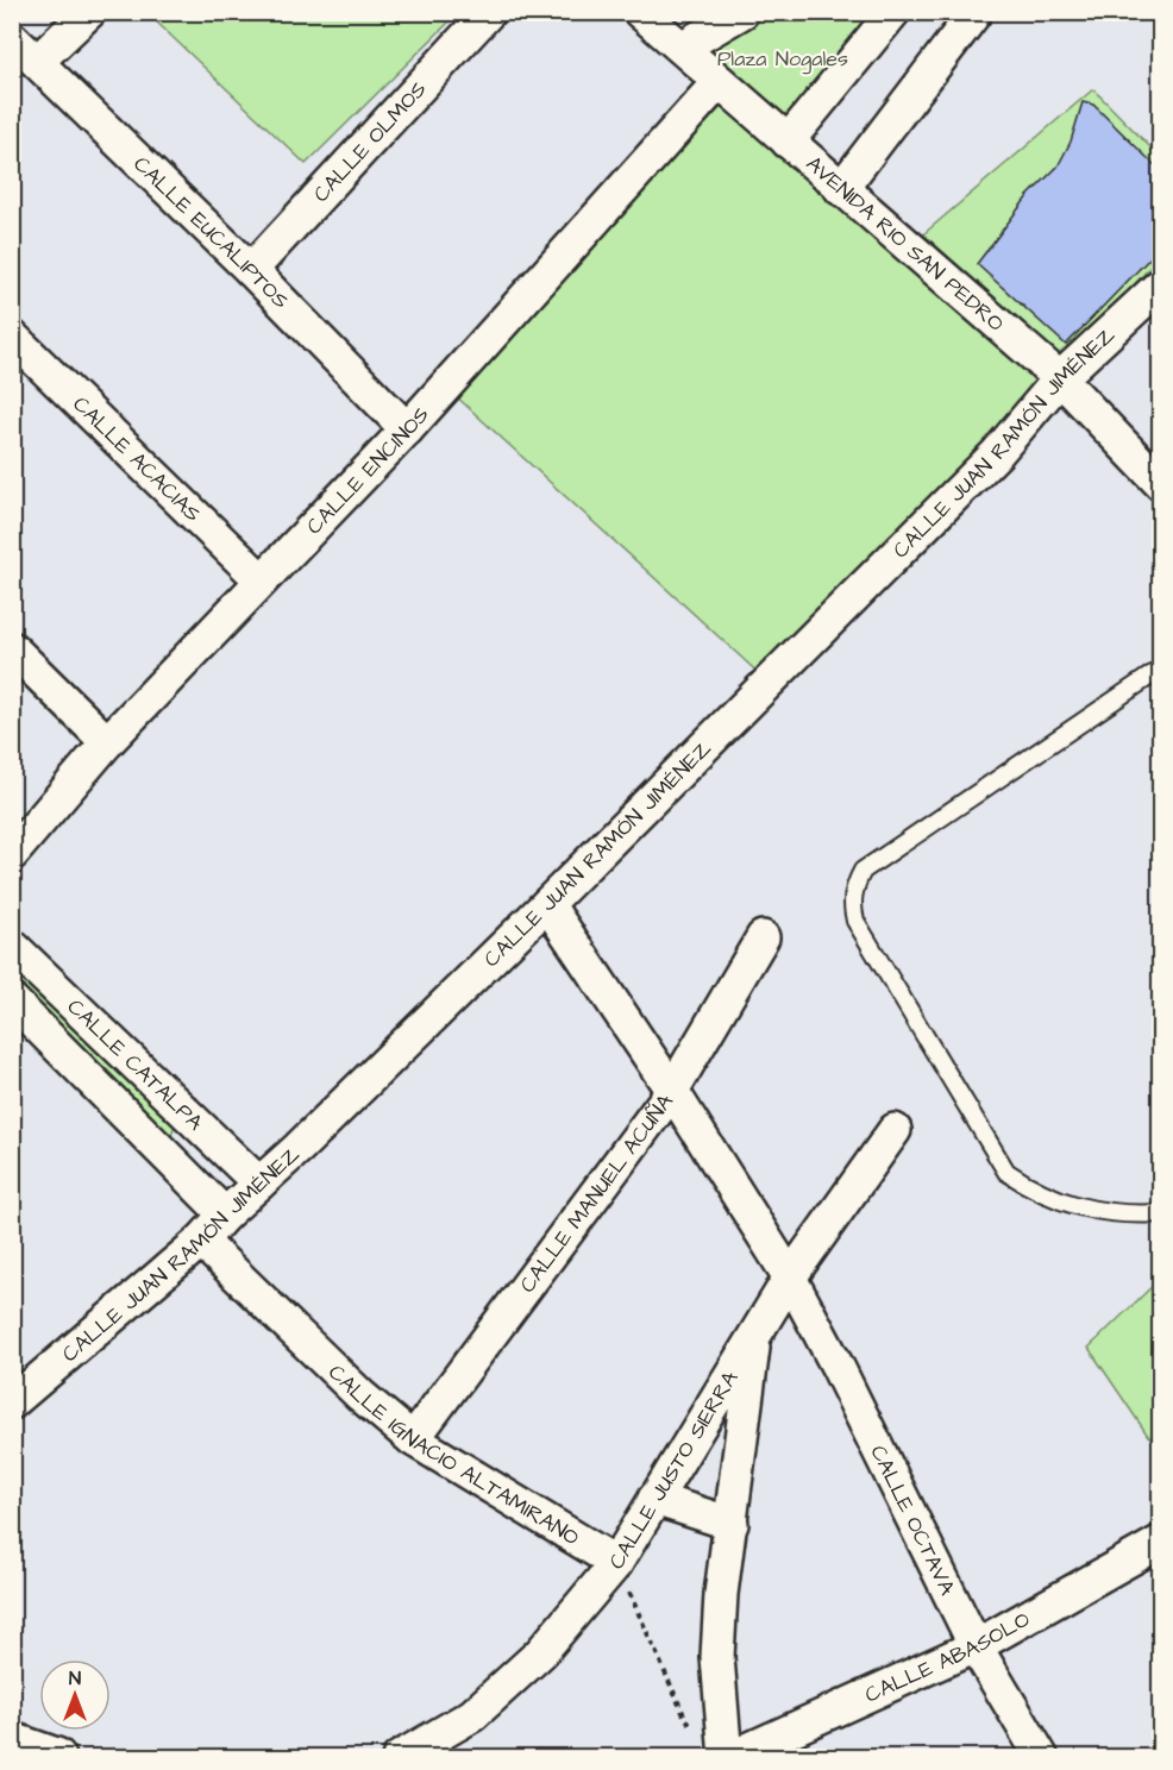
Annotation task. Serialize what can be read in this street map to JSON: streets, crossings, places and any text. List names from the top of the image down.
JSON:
{
  "streets": {
    "street": [
      "CALLE OLMOS",
      "CALLE EUCALIPTOS",
      "AVENIDA RIO SAN PEDRO",
      "CALLE JUAN RAMÓN JIMÉNEZ",
      "CALLE ACACIAS",
      "CALLE ENCINOS",
      "CALLE CATALPA",
      "CALLE MANUEL ACUÑA",
      "CALLE IGNACIO ALTAMIRANO",
      "CALLE JUSTO SIERRA",
      "CALLE OCTAVA",
      "CALLE ABASOLO"
    ]
  },
  "crossings": [
    ["CALLE OLMOS", "CALLE EUCALIPTOS"],
    ["CALLE EUCALIPTOS", "CALLE ENCINOS"],
    ["AVENIDA RIO SAN PEDRO", "CALLE JUAN RAMÓN JIMÉNEZ"],
    ["AVENIDA RIO SAN PEDRO", "CALLE ENCINOS"],
    ["CALLE JUAN RAMÓN JIMÉNEZ", "CALLE CATALPA"],
    ["CALLE JUAN RAMÓN JIMÉNEZ", "CALLE IGNACIO ALTAMIRANO"],
    ["CALLE JUAN RAMÓN JIMÉNEZ", "CALLE OCTAVA"],
    ["CALLE ACACIAS", "CALLE ENCINOS"],
    ["CALLE MANUEL ACUÑA", "CALLE IGNACIO ALTAMIRANO"],
    ["CALLE MANUEL ACUÑA", "CALLE OCTAVA"],
    ["CALLE IGNACIO ALTAMIRANO", "CALLE JUSTO SIERRA"],
    ["CALLE JUSTO SIERRA", "CALLE OCTAVA"],
    ["CALLE OCTAVA", "CALLE ABASOLO"]
  ],
  "parks": ["Plaza Nogales"],
  "north": "top"
}
